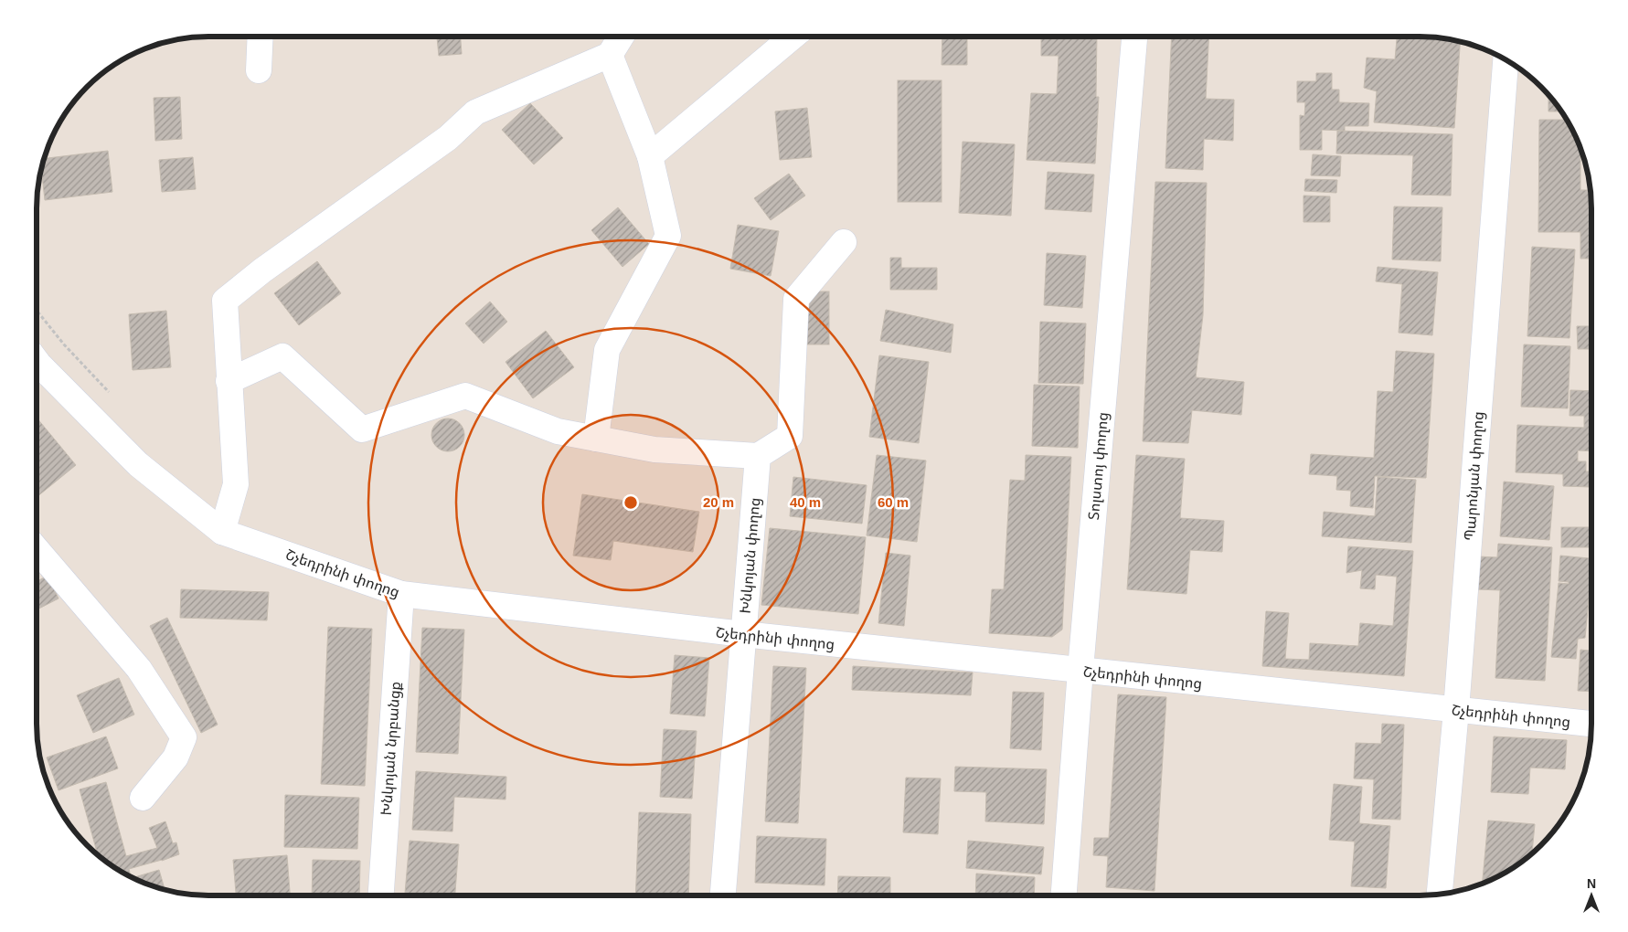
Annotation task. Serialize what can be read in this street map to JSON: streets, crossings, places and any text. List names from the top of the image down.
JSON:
{
  "streets": {
    "street": [
      "Տոլստոյ փողոց",
      "Պարոնյան փողոց",
      "Խնկոյան փողոց",
      "Շչեդրինի փողոց",
      "Խնկոյան նրբանցք"
    ]
  },
  "crossings": [
    ["Տոլստոյ փողոց", "Շչեդրինի փողոց"],
    ["Պարոնյան փողոց", "Շչեդրինի փողոց"],
    ["Խնկոյան փողոց", "Շչեդրինի փողոց"],
    ["Շչեդրինի փողոց", "Խնկոյան նրբանցք"]
  ],
  "north": "top",
  "rings": ["20 m", "40 m", "60 m"]
}
